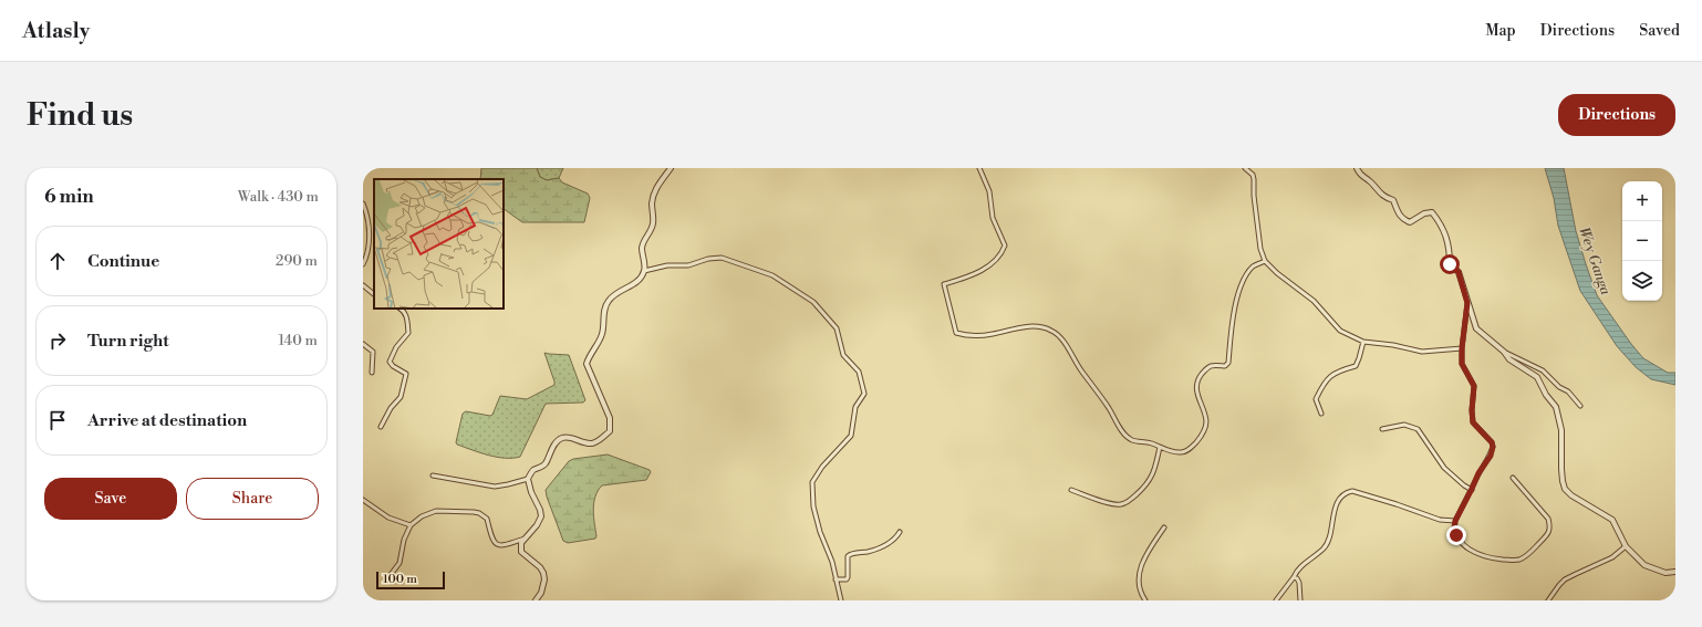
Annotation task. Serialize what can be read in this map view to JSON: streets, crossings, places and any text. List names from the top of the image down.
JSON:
{
  "water": ["Wey Ganga"],
  "scale_bar": "100 m",
  "page": {
    "header": "Atlasly",
    "nav": ["Map", "Directions", "Saved"],
    "buttons": [
      "Directions",
      ["Save", "Share"]
    ],
    "title": "Find us",
    "heading": ["6 min", "Walk · 430 m"],
    "map_buttons": ["+", "−"],
    "list": [
      ["Continue", "290 m"],
      ["Turn right", "140 m"],
      "Arrive at destination"
    ],
    "scale": "100 m"
  }
}
